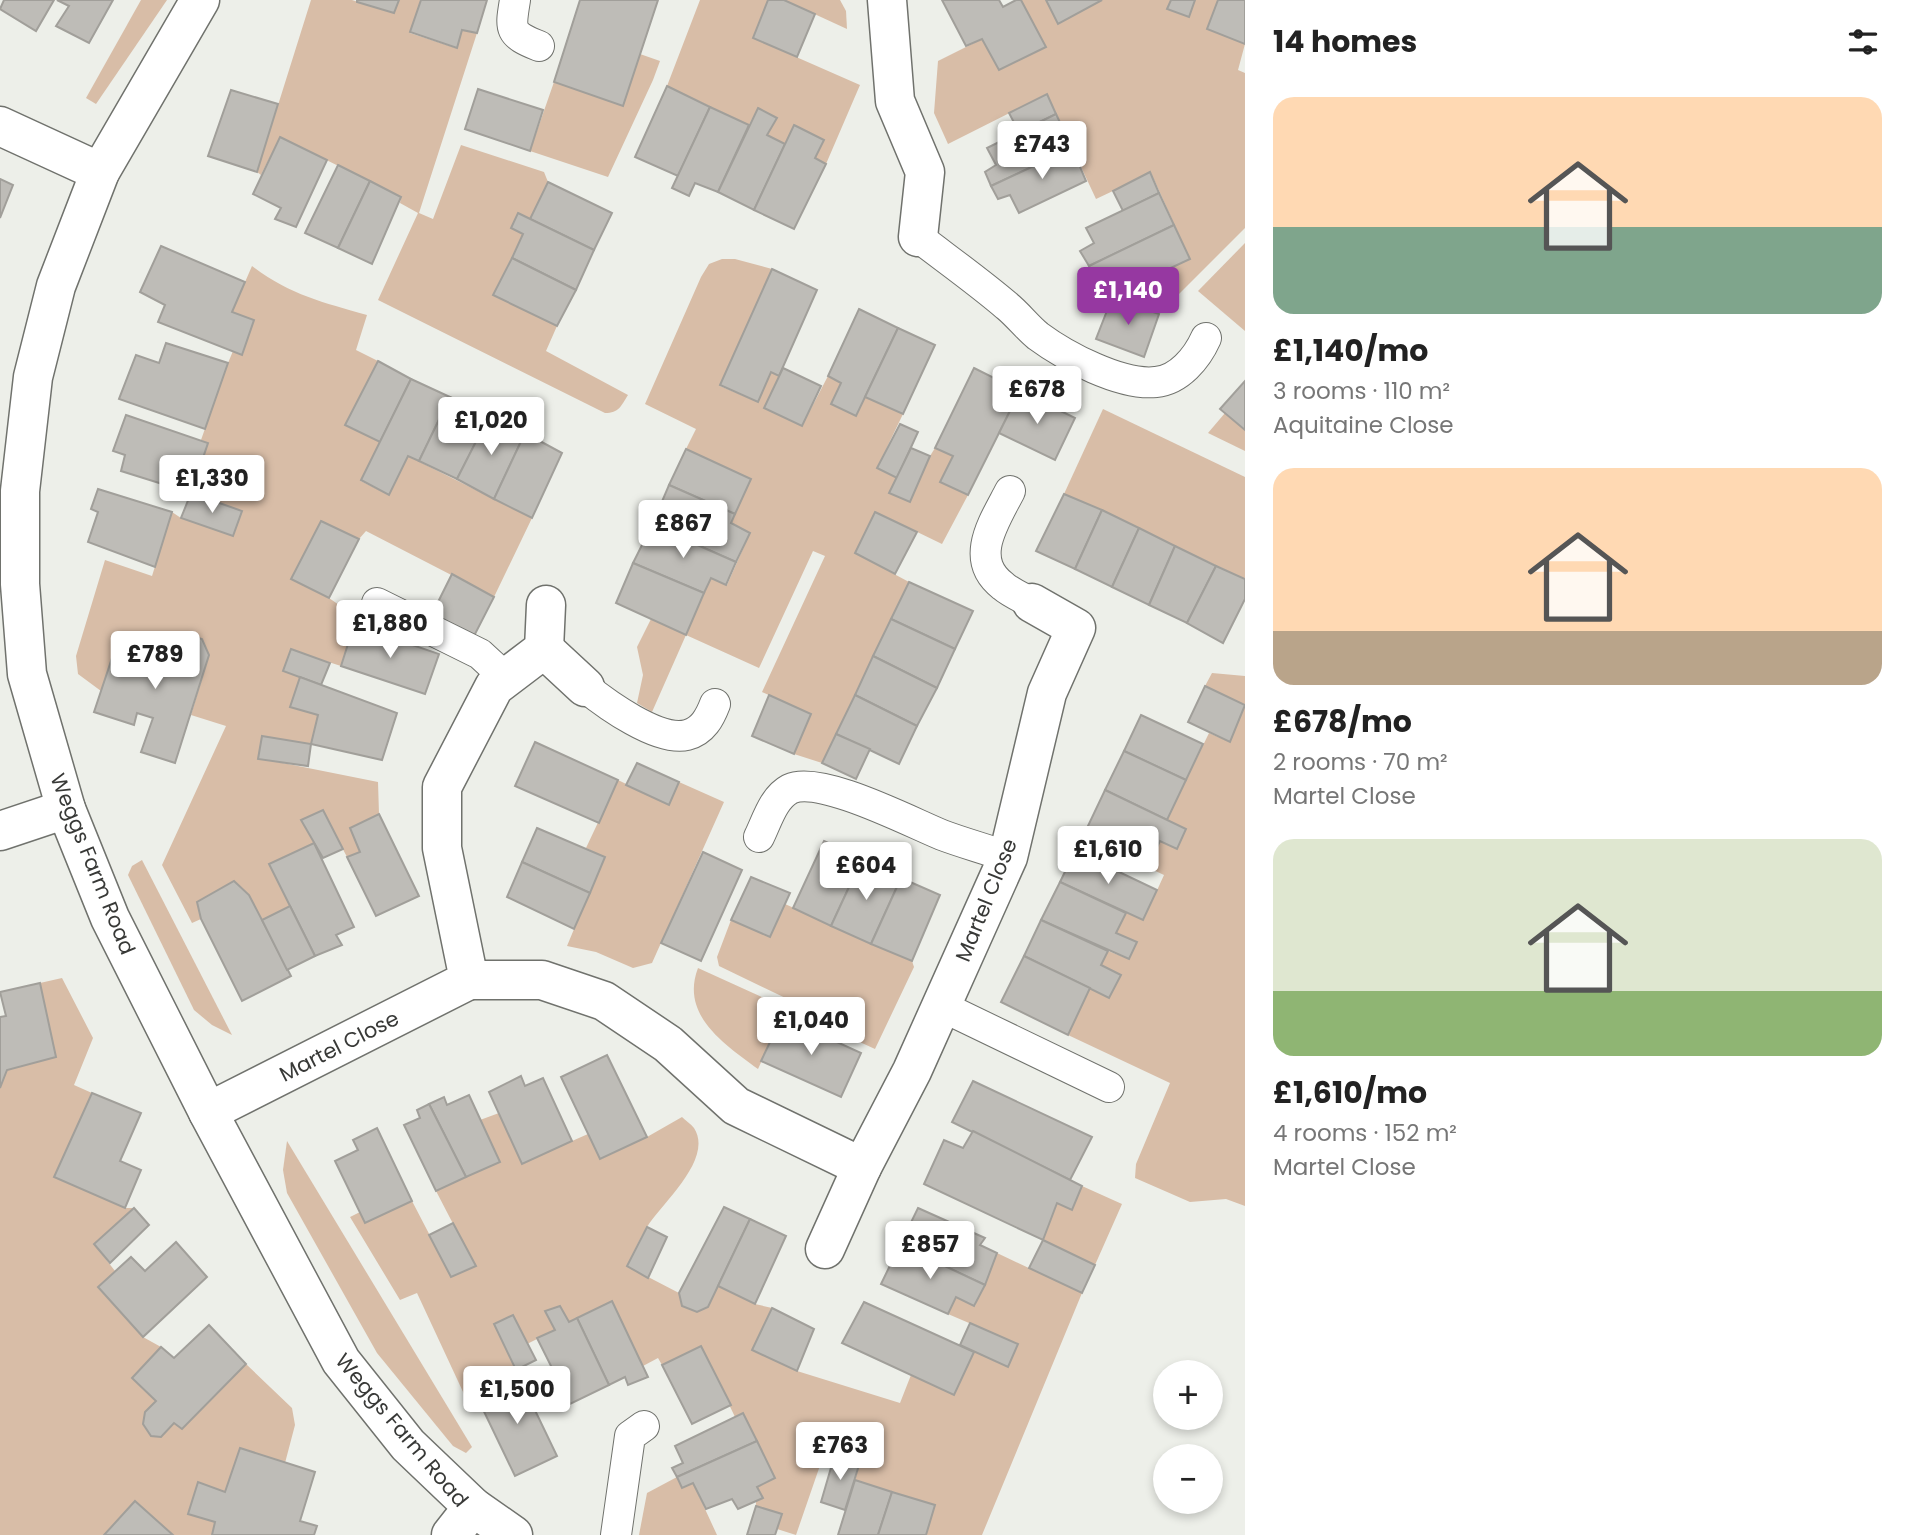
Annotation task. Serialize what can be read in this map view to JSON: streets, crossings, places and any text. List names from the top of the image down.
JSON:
{
  "streets": {
    "street": ["Weggs Farm Road", "Martel Close"]
  },
  "crossings": [
    ["Weggs Farm Road", "Martel Close"]
  ],
  "page": {
    "heading": "14 homes",
    "list": [
      {
        "name": "£1,140/mo",
        "note": "3 rooms · 110 m² · Aquitaine Close"
      },
      {
        "name": "£678/mo",
        "note": "2 rooms · 70 m² · Martel Close"
      },
      {
        "name": "£1,610/mo",
        "note": "4 rooms · 152 m² · Martel Close"
      }
    ],
    "price": [
      "£743",
      "£1,140",
      "£678",
      "£1,020",
      "£1,330",
      "£867",
      "£1,880",
      "£789",
      "£1,610",
      "£604",
      "£1,040",
      "£857",
      "£1,500",
      "£763"
    ],
    "map_buttons": ["+", "−"]
  }
}
